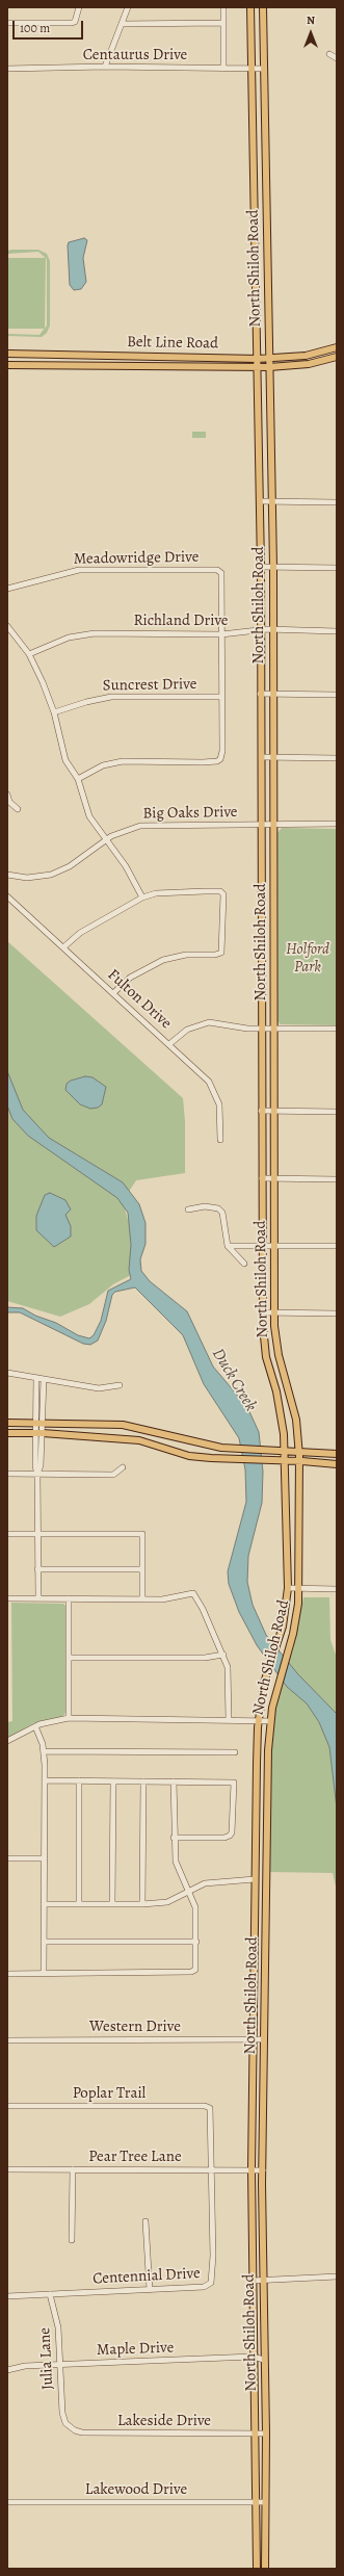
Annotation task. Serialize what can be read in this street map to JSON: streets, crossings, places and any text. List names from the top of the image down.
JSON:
{
  "streets": {
    "main road": ["North Shiloh Road", "Belt Line Road"],
    "street": [
      "Centaurus Drive",
      "Meadowridge Drive",
      "Richland Drive",
      "Suncrest Drive",
      "Big Oaks Drive",
      "Fulton Drive",
      "Western Drive",
      "Poplar Trail",
      "Pear Tree Lane",
      "Centennial Drive",
      "Maple Drive",
      "Julia Lane",
      "Lakeside Drive",
      "Lakewood Drive"
    ]
  },
  "crossings": [
    ["Centaurus Drive", "North Shiloh Road"],
    ["North Shiloh Road", "Belt Line Road"],
    ["North Shiloh Road", "Richland Drive"],
    ["North Shiloh Road", "Big Oaks Drive"],
    ["North Shiloh Road", "Western Drive"],
    ["North Shiloh Road", "Pear Tree Lane"],
    ["North Shiloh Road", "Maple Drive"],
    ["North Shiloh Road", "Lakeside Drive"],
    ["North Shiloh Road", "Lakewood Drive"],
    ["Meadowridge Drive", "Richland Drive"],
    ["Poplar Trail", "Centennial Drive"],
    ["Pear Tree Lane", "Centennial Drive"],
    ["Centennial Drive", "Julia Lane"],
    ["Maple Drive", "Julia Lane"],
    ["Julia Lane", "Lakeside Drive"]
  ],
  "water": ["Duck Creek"],
  "parks": ["Holford Park"],
  "scale_bar": "100 m",
  "north": "top"
}
